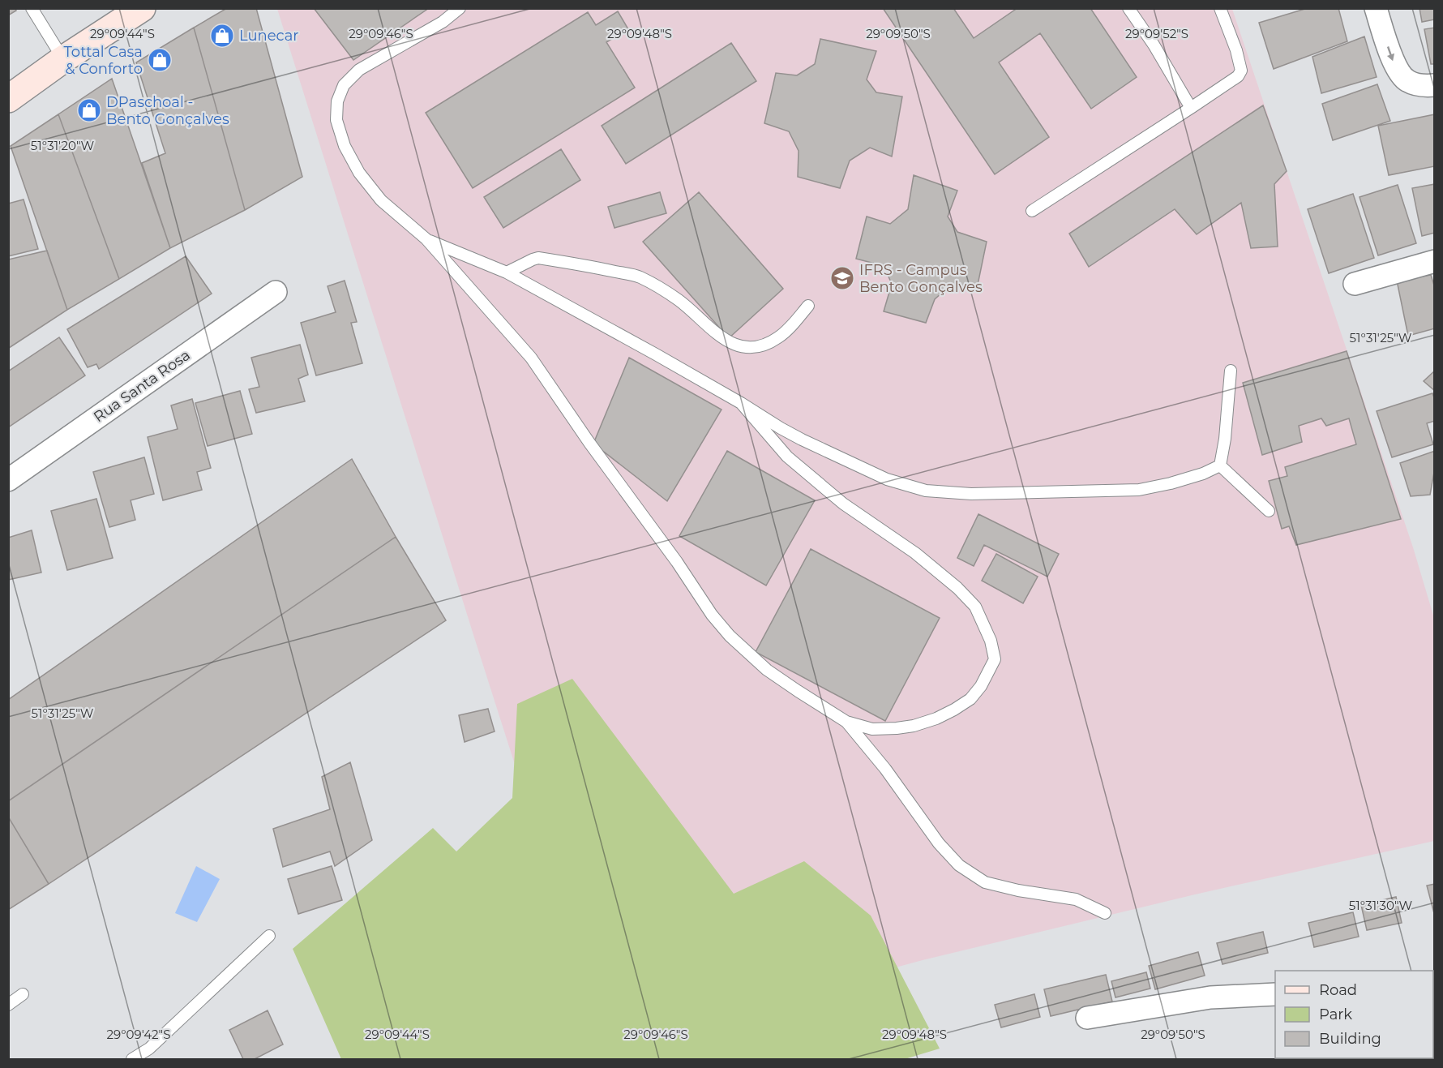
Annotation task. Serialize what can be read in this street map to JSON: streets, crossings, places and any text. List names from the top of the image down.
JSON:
{
  "streets": {
    "street": ["Rua Santa Rosa"]
  },
  "places": {
    "shop": ["Lunecar", "Tottal Casa & Conforto", "DPaschoal - Bento Gonçalves"],
    "school or university": ["IFRS - Campus Bento Gonçalves"]
  },
  "legend": ["Road", "Park", "Building"],
  "coordinates": [
    "29°09'44\"S",
    "29°09'48\"S",
    "29°09'50\"S",
    "29°09'52\"S",
    "29°09'46\"S",
    "51°31'20\"W",
    "51°31'25\"W",
    "51°31'30\"W",
    "29°09'42\"S"
  ]
}
